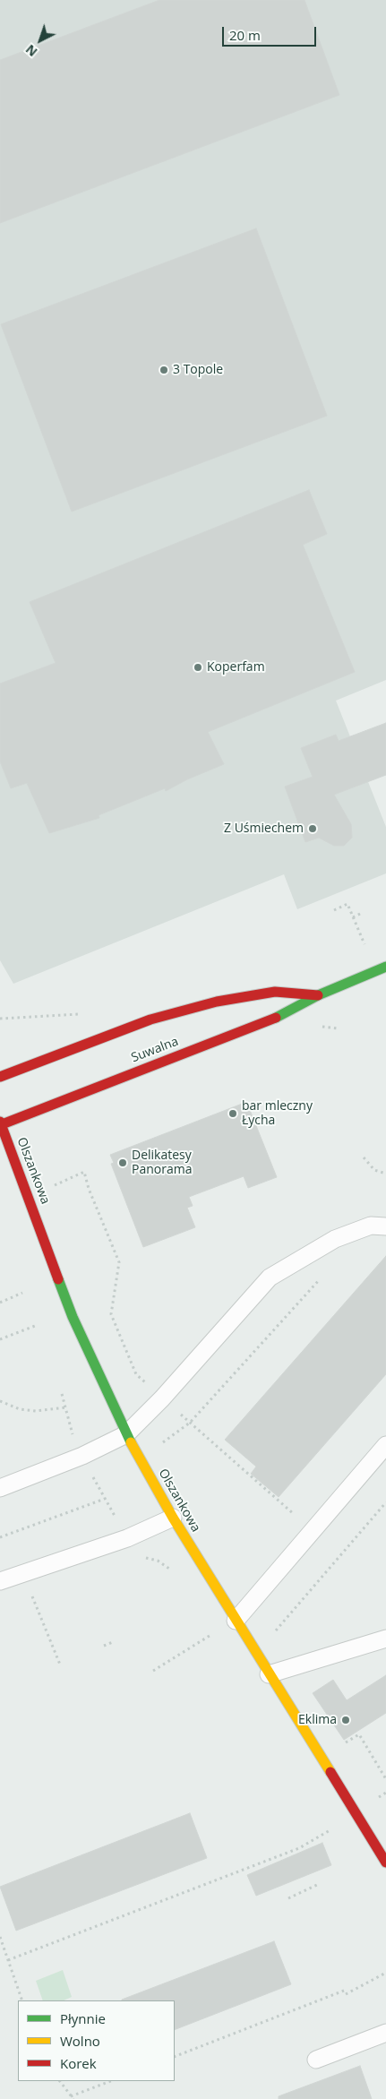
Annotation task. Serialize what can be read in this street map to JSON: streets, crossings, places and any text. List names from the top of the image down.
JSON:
{
  "streets": {
    "street": ["Suwalna", "Olszankowa"]
  },
  "crossings": [
    ["Suwalna", "Olszankowa"]
  ],
  "places": [
    "3 Topole",
    "Koperfam",
    "Z Uśmiechem",
    "bar mleczny Łycha",
    "Delikatesy Panorama",
    "Eklima"
  ],
  "legend": ["Płynnie", "Wolno", "Korek"],
  "scale_bar": "20 m",
  "north": "bottom left"
}
